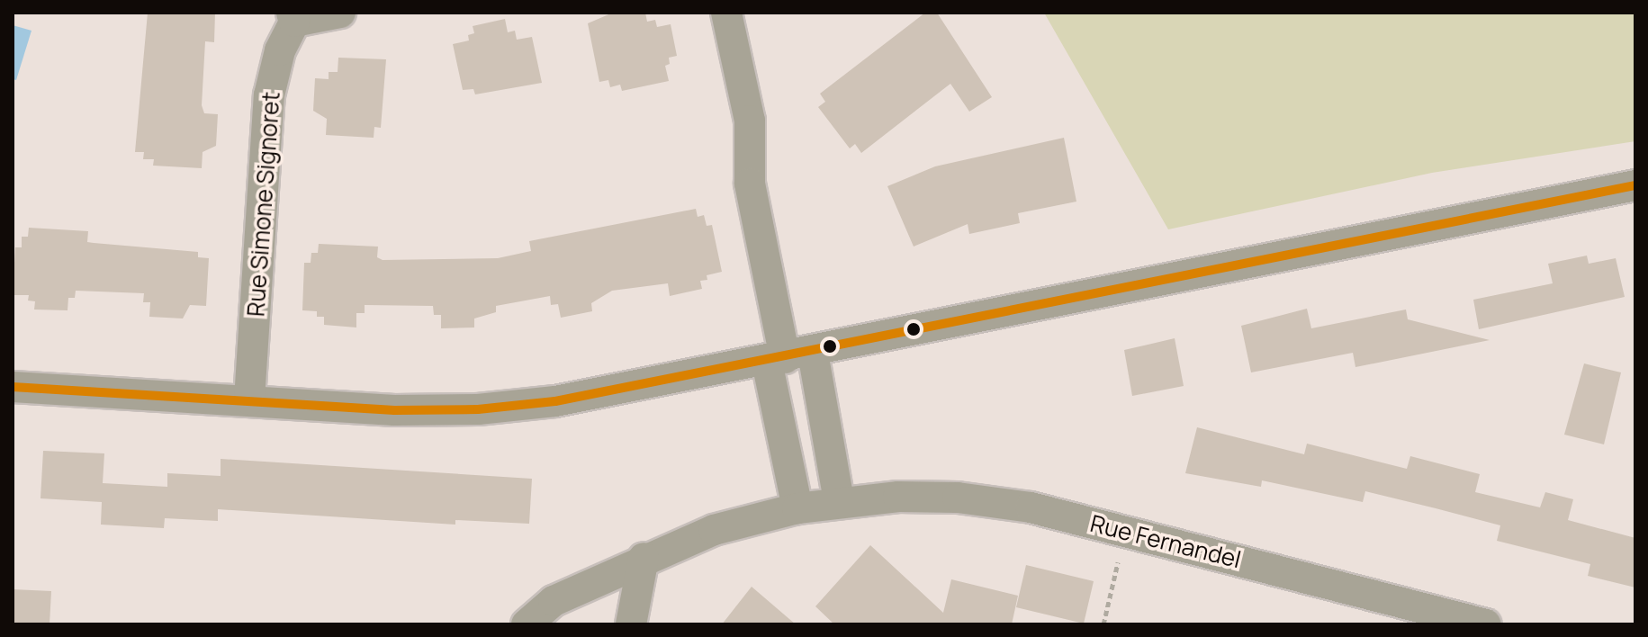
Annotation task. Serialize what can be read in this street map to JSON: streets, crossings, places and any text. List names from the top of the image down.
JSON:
{
  "streets": {
    "street": ["Rue Simone Signoret", "Rue Fernandel"]
  }
}
